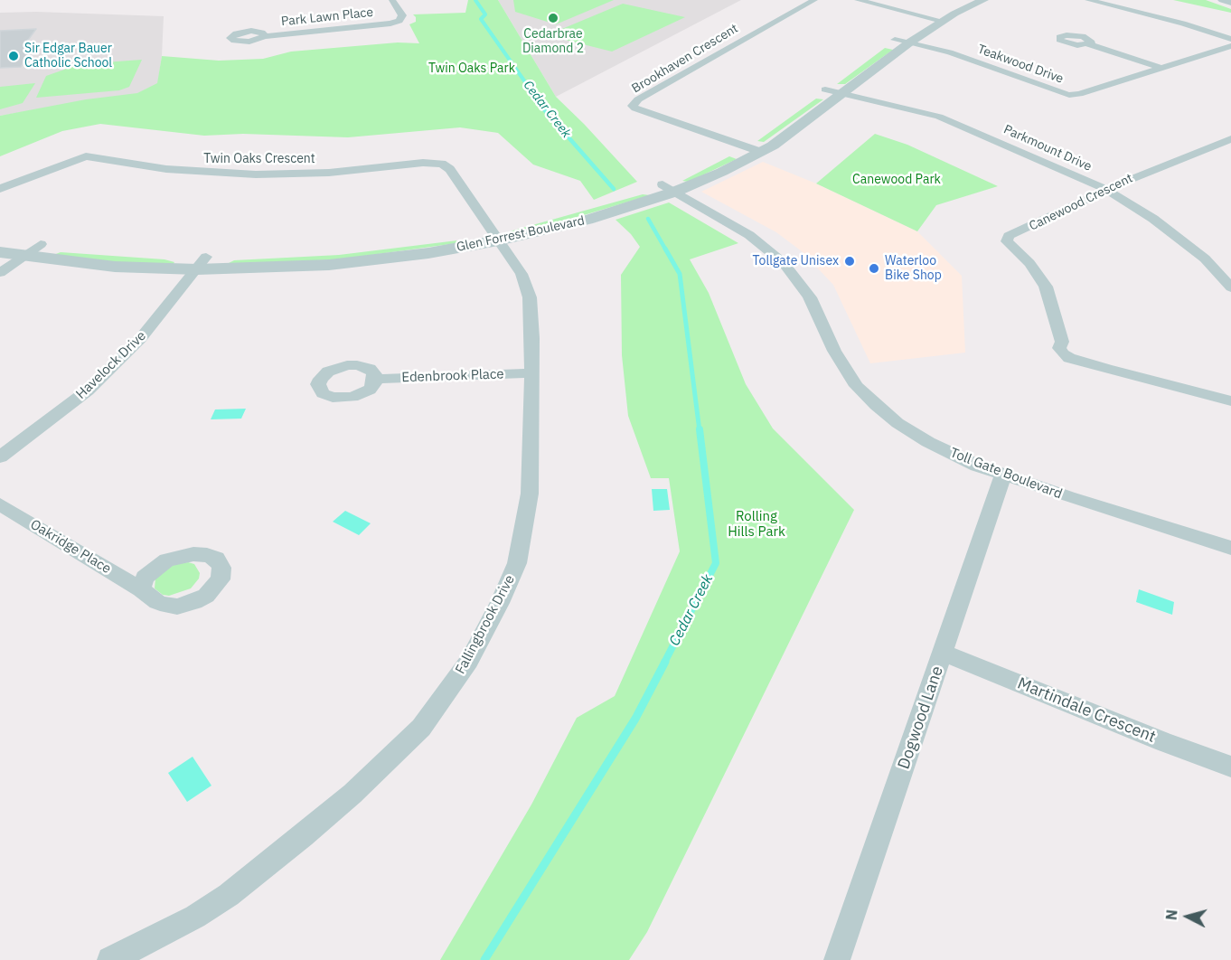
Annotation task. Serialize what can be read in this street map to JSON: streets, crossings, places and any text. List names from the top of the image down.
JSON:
{
  "streets": {
    "street": [
      "Park Lawn Place",
      "Brookhaven Crescent",
      "Teakwood Drive",
      "Parkmount Drive",
      "Twin Oaks Crescent",
      "Canewood Crescent",
      "Glen Forrest Boulevard",
      "Havelock Drive",
      "Edenbrook Place",
      "Toll Gate Boulevard",
      "Oakridge Place",
      "Fallingbrook Drive",
      "Martindale Crescent",
      "Dogwood Lane"
    ]
  },
  "crossings": [
    ["Brookhaven Crescent", "Glen Forrest Boulevard"],
    ["Teakwood Drive", "Glen Forrest Boulevard"],
    ["Parkmount Drive", "Canewood Crescent"],
    ["Parkmount Drive", "Glen Forrest Boulevard"],
    ["Twin Oaks Crescent", "Glen Forrest Boulevard"],
    ["Twin Oaks Crescent", "Fallingbrook Drive"],
    ["Glen Forrest Boulevard", "Havelock Drive"],
    ["Glen Forrest Boulevard", "Toll Gate Boulevard"],
    ["Glen Forrest Boulevard", "Fallingbrook Drive"],
    ["Edenbrook Place", "Fallingbrook Drive"],
    ["Toll Gate Boulevard", "Dogwood Lane"],
    ["Martindale Crescent", "Dogwood Lane"]
  ],
  "water": ["Cedar Creek"],
  "parks": ["Twin Oaks Park", "Canewood Park", "Rolling Hills Park"],
  "places": [
    "Cedarbrae Diamond 2",
    "Sir Edgar Bauer Catholic School",
    "Tollgate Unisex",
    "Waterloo Bike Shop"
  ],
  "north": "left"
}
